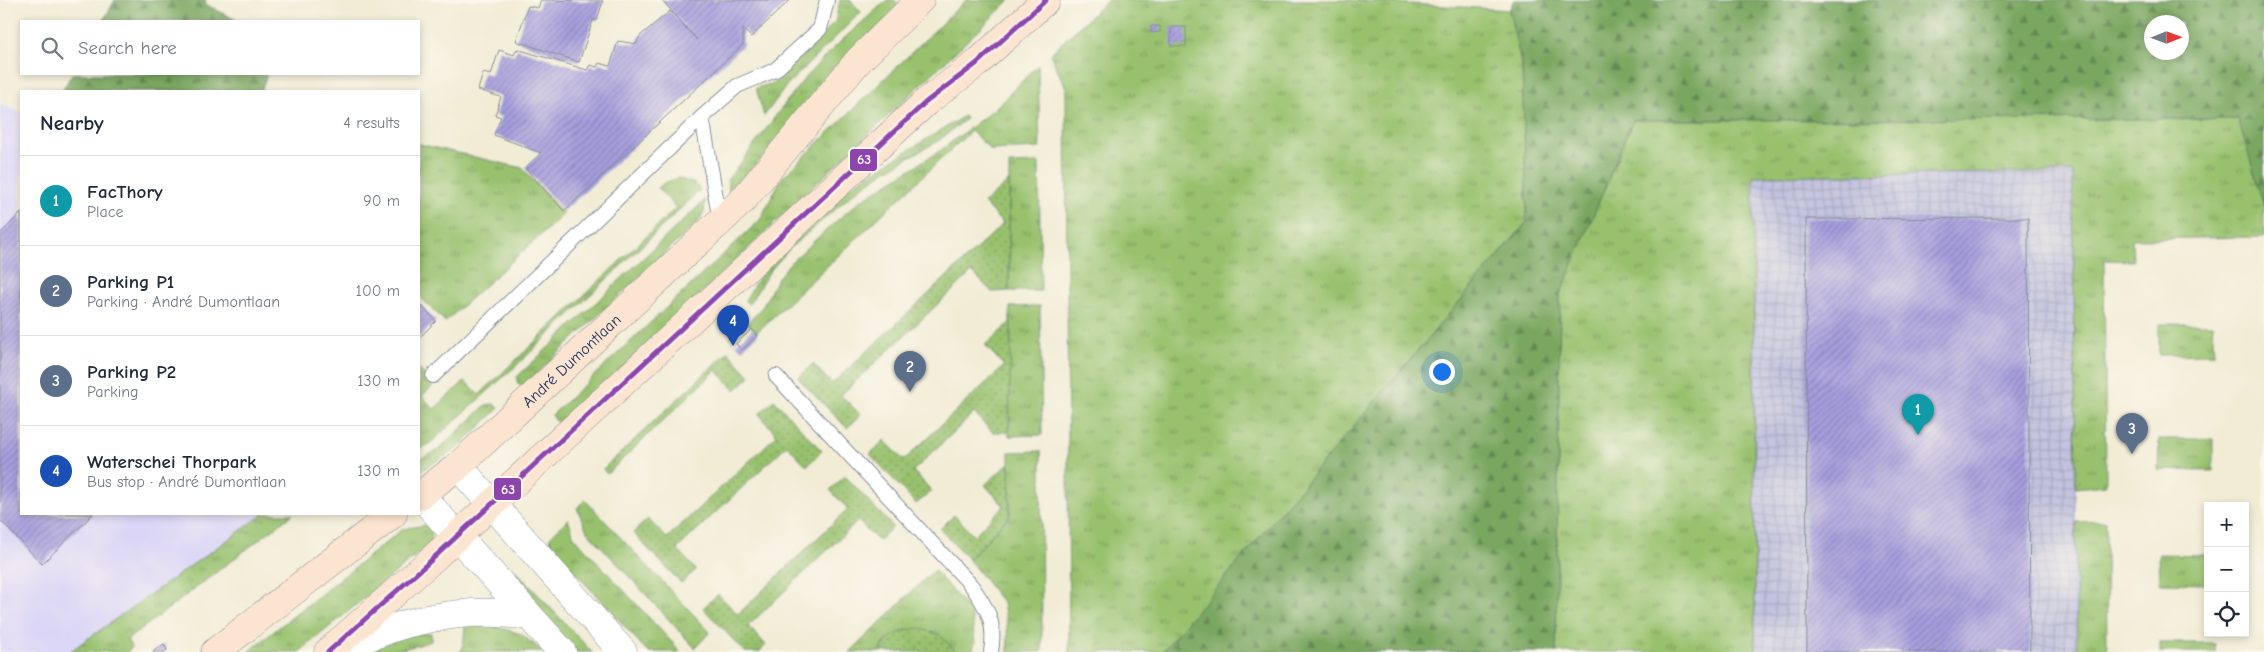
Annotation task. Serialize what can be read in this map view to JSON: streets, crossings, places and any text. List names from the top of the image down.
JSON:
{
  "streets": {
    "main road": ["André Dumontlaan"]
  },
  "lines": ["transit line 63"],
  "north": "right",
  "page": {
    "search": "Search here",
    "heading": ["Nearby", "4 results"],
    "list": [
      {
        "mark": "1",
        "name": "FacThory",
        "note": "Place",
        "value": "90 m"
      },
      {
        "mark": "2",
        "name": "Parking P1",
        "note": "Parking · André Dumontlaan",
        "value": "100 m"
      },
      {
        "mark": "3",
        "name": "Parking P2",
        "note": "Parking",
        "value": "130 m"
      },
      {
        "mark": "4",
        "name": "Waterschei Thorpark",
        "note": "Bus stop · André Dumontlaan",
        "value": "130 m"
      }
    ],
    "pins": [
      "4",
      "2",
      "1",
      "3"
    ],
    "map_buttons": ["+", "−"]
  }
}
